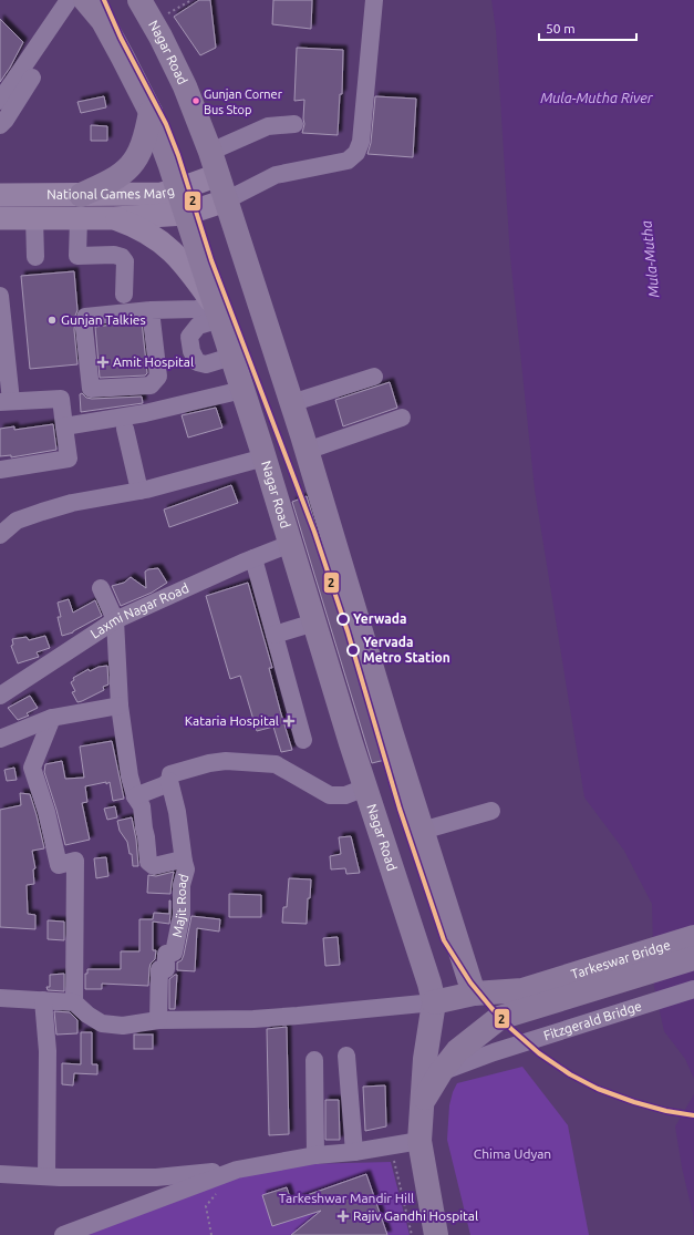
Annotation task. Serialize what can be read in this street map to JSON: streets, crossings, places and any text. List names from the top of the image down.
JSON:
{
  "streets": {
    "highway": ["Nagar Road", "Tarkeswar Bridge"],
    "main road": ["National Games Marg"],
    "street": ["Laxmi Nagar Road", "Majit Road", "Fitzgerald Bridge"]
  },
  "crossings": [
    ["Nagar Road", "National Games Marg"],
    ["Nagar Road", "Laxmi Nagar Road"]
  ],
  "water": ["Mula-Mutha River", "Mula-Mutha"],
  "parks": ["Chima Udyan", "Tarkeshwar Mandir Hill"],
  "places": {
    "other": [
      "Gunjan Corner Bus Stop",
      "Gunjan Talkies",
      "Yerwada",
      "Yervada Metro Station"
    ],
    "health": ["Amit Hospital", "Kataria Hospital", "Rajiv Gandhi Hospital"]
  },
  "lines": ["transit line 2"],
  "scale_bar": "50 m"
}
